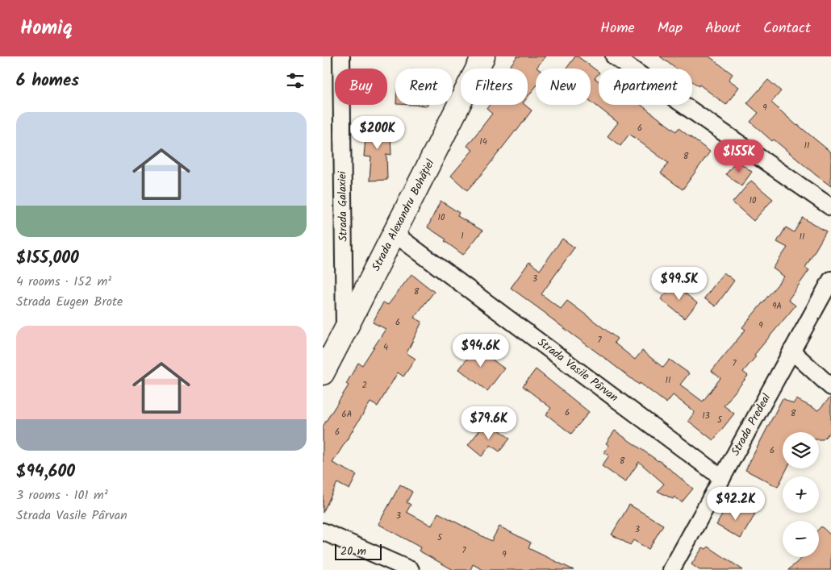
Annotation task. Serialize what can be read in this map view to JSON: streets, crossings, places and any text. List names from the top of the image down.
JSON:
{
  "streets": {
    "main road": ["Strada Alexandru Bohățiel"],
    "street": ["Strada Galaxiei", "Strada Vasile Pârvan", "Strada Predeal"]
  },
  "crossings": [
    ["Strada Galaxiei", "Strada Alexandru Bohățiel"],
    ["Strada Alexandru Bohățiel", "Strada Vasile Pârvan"],
    ["Strada Vasile Pârvan", "Strada Predeal"]
  ],
  "house_numbers": [
    "9",
    "6",
    "14",
    "11",
    "8",
    "10",
    "10",
    "1",
    "11",
    "3",
    "8",
    "9A",
    "6",
    "9",
    "7",
    "4",
    "7",
    "11",
    "2",
    "6",
    "8",
    "6A",
    "13",
    "5",
    "6",
    "6",
    "8",
    "3",
    "3",
    "5",
    "7",
    "9"
  ],
  "scale_bar": "20 m",
  "page": {
    "header": "Homiq",
    "nav": [
      "Home",
      "Map",
      "About",
      "Contact"
    ],
    "heading": "6 homes",
    "chip": [
      "Buy",
      "Rent",
      "Filters",
      "New",
      "Apartment"
    ],
    "list": [
      {
        "name": "$155,000",
        "note": "4 rooms · 152 m² · Strada Eugen Brote"
      },
      {
        "name": "$94,600",
        "note": "3 rooms · 101 m² · Strada Vasile Pârvan"
      }
    ],
    "price": [
      "$200K",
      "$155K",
      "$99.5K",
      "$94.6K",
      "$79.6K",
      "$92.2K"
    ],
    "map_buttons": ["+", "−"],
    "scale": "20 m"
  }
}
